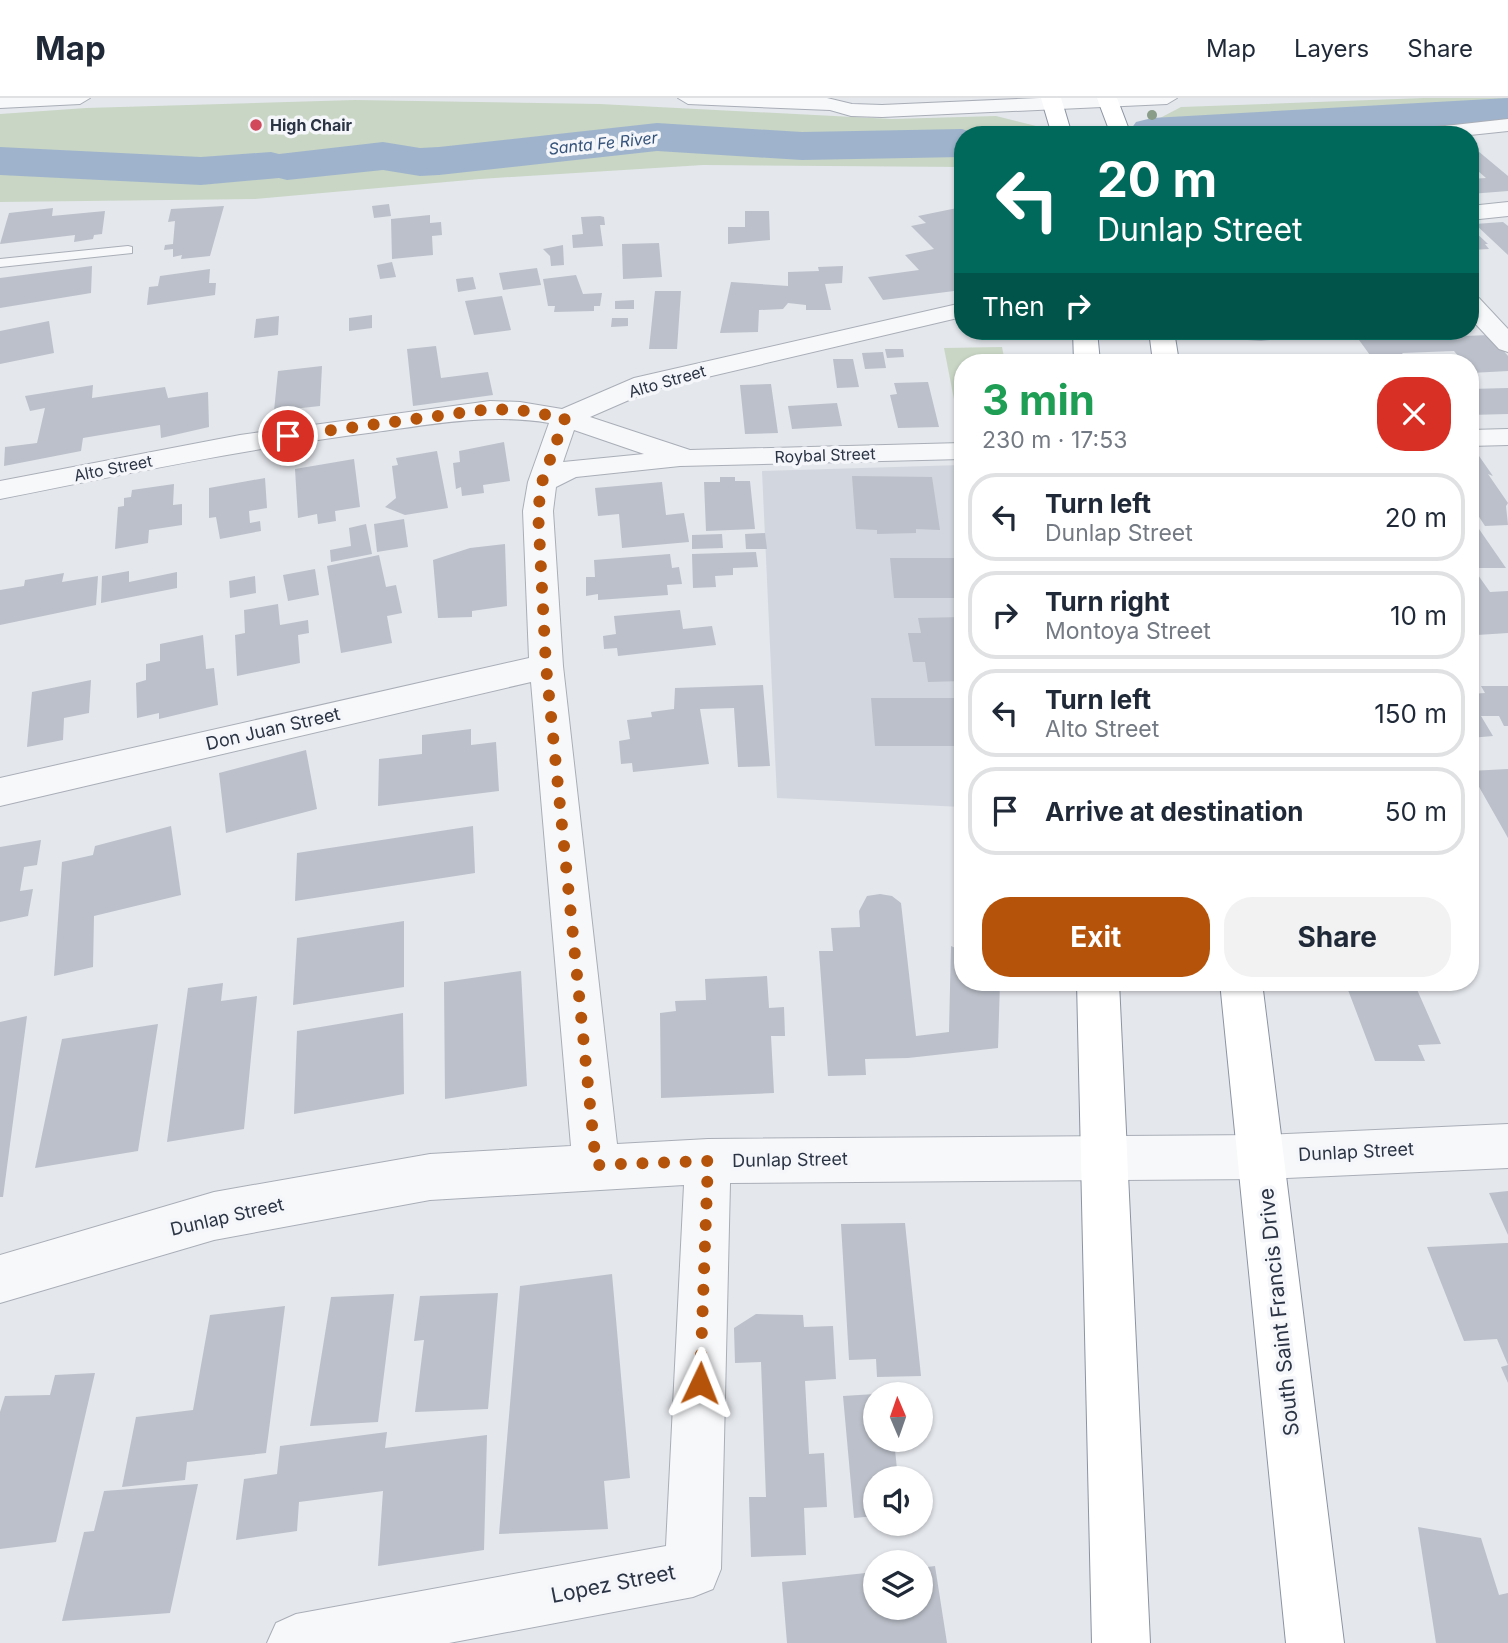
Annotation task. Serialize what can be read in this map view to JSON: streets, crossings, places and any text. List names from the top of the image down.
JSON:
{
  "streets": {
    "highway": ["South Saint Francis Drive"],
    "street": [
      "Alto Street",
      "Roybal Street",
      "Don Juan Street",
      "Dunlap Street",
      "Lopez Street"
    ]
  },
  "crossings": [
    ["Alto Street", "Roybal Street"],
    ["Dunlap Street", "South Saint Francis Drive"],
    ["Dunlap Street", "Lopez Street"]
  ],
  "water": ["Santa Fe River"],
  "places": ["High Chair"],
  "north": "top",
  "page": {
    "header": "Map",
    "nav": ["Map", "Layers", "Share"],
    "turn": ["20 m", "Dunlap Street"],
    "then": "Then",
    "heading": ["3 min", "230 m · 17:53"],
    "list": [
      {
        "name": "Turn left",
        "note": "Dunlap Street",
        "value": "20 m"
      },
      {
        "name": "Turn right",
        "note": "Montoya Street",
        "value": "10 m"
      },
      {
        "name": "Turn left",
        "note": "Alto Street",
        "value": "150 m"
      },
      {
        "name": "Arrive at destination",
        "value": "50 m"
      }
    ],
    "buttons": ["Exit", "Share"]
  }
}
